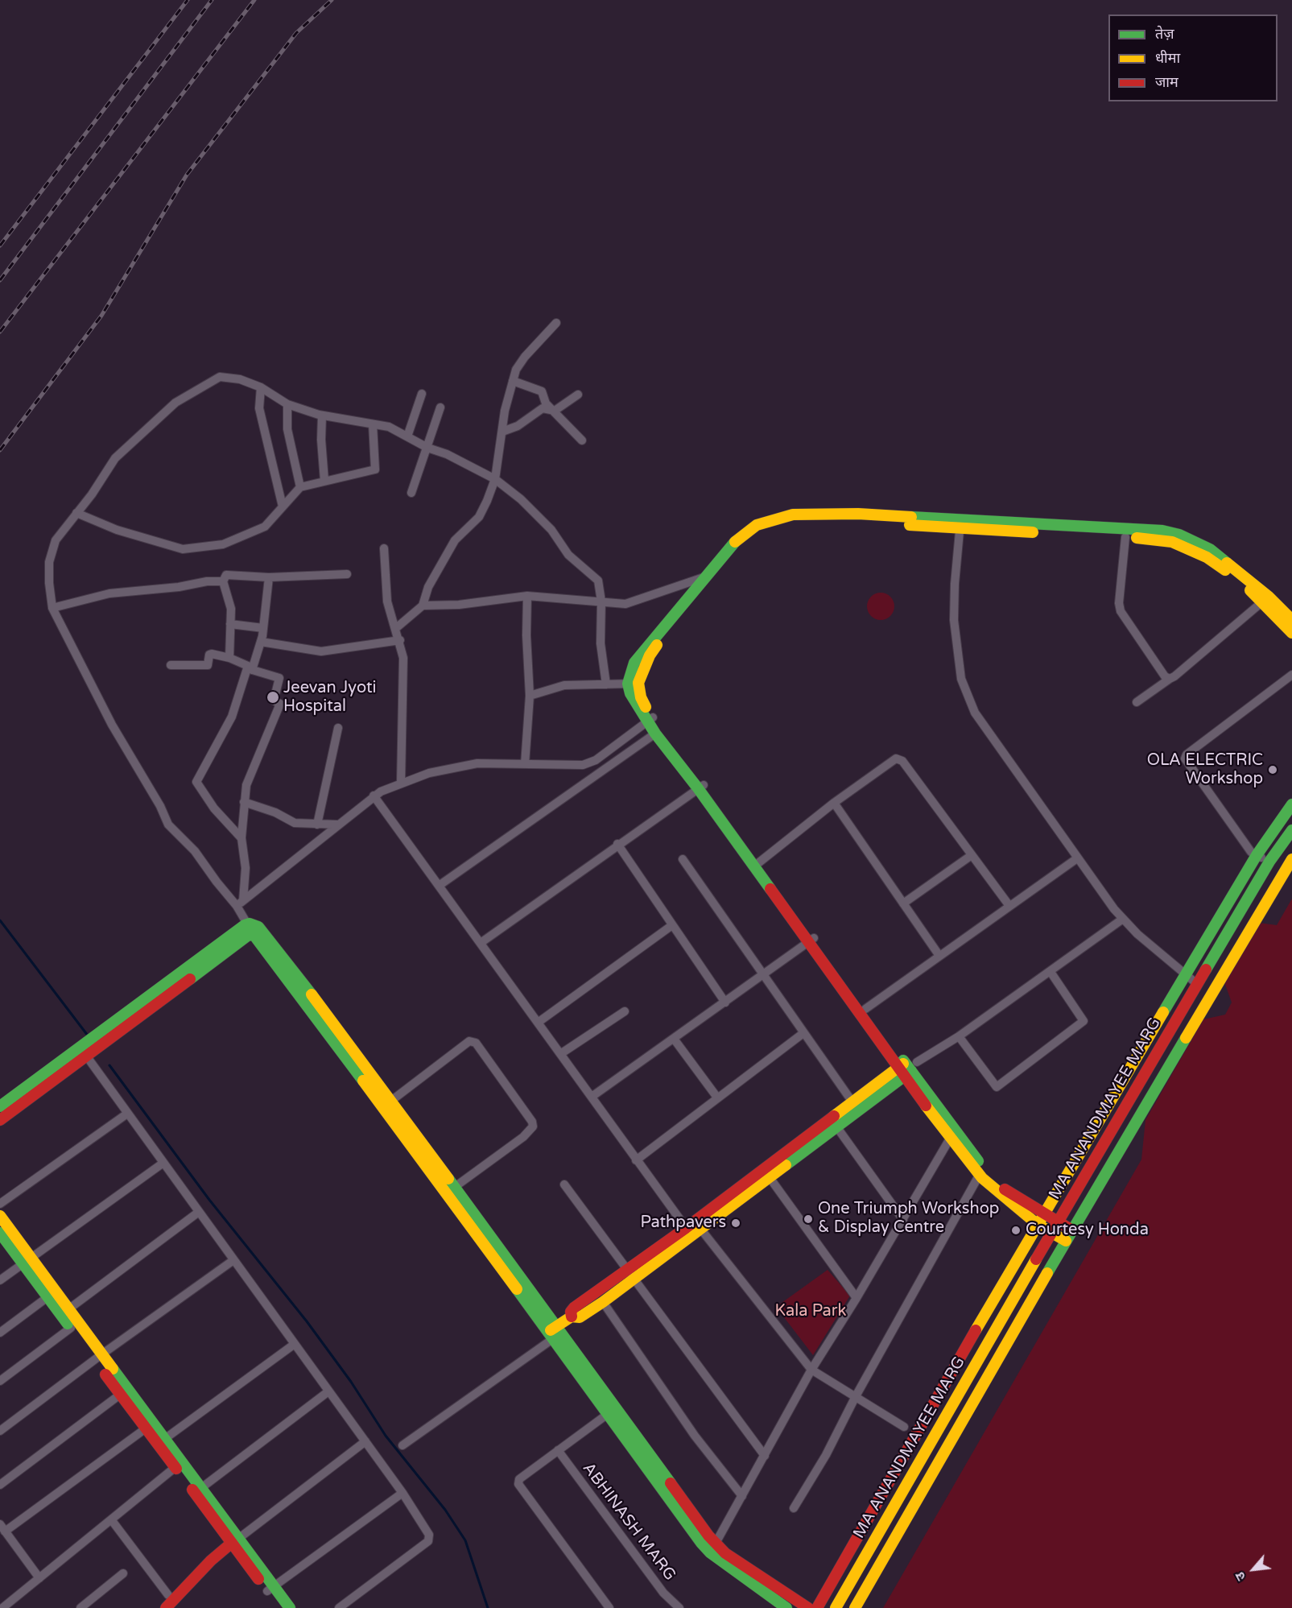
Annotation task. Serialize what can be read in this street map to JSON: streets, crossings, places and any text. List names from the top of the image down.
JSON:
{
  "streets": {
    "street": ["MA ANANDMAYEE MARG", "ABHINASH MARG"]
  },
  "parks": ["Kala Park"],
  "places": [
    "Jeevan Jyoti Hospital",
    "OLA ELECTRIC Workshop",
    "One Triumph Workshop & Display Centre",
    "Pathpavers",
    "Courtesy Honda"
  ],
  "legend": ["तेज़", "धीमा", "जाम"],
  "north": "bottom left"
}
